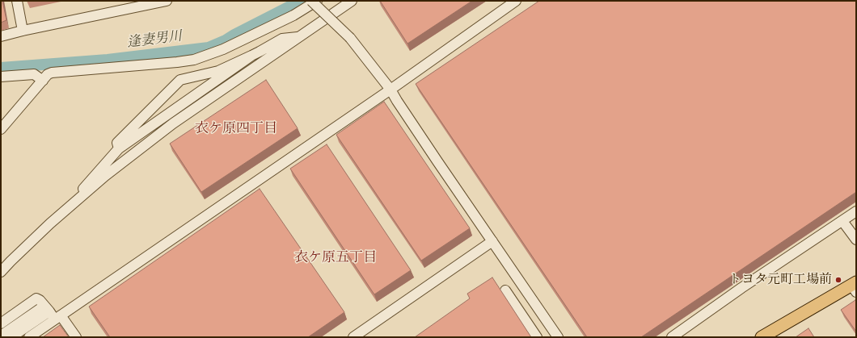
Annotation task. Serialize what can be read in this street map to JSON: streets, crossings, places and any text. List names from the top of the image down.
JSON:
{
  "districts": ["衣ケ原四丁目", "衣ケ原五丁目"],
  "water": ["逢妻男川"],
  "places": ["トヨタ元町工場前"]
}
